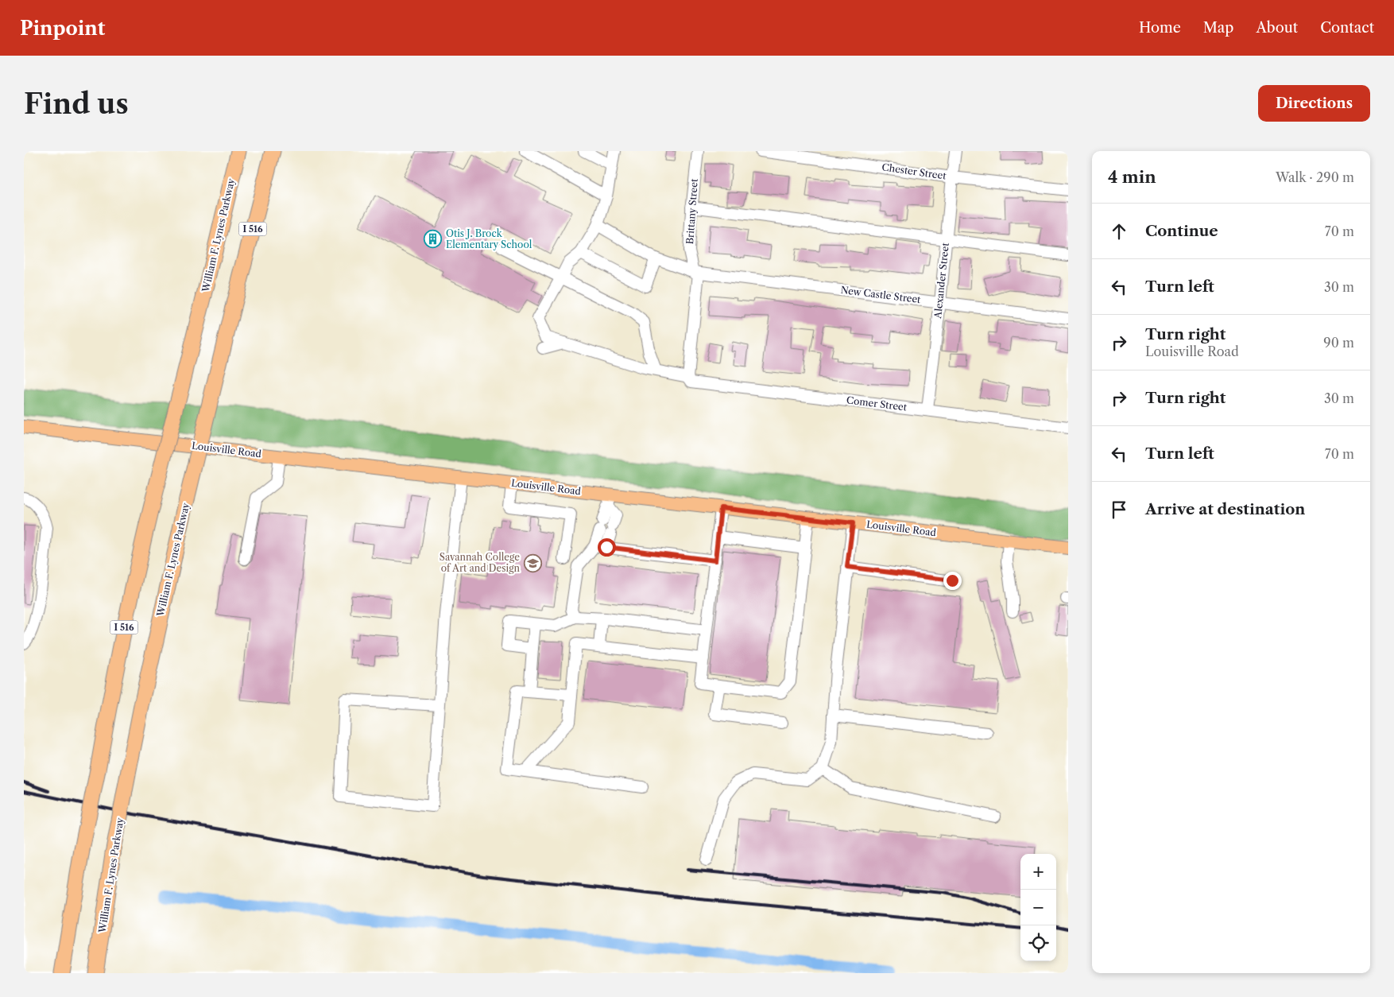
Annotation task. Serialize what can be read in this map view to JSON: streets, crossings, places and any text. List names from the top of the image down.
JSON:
{
  "streets": {
    "highway": ["I 516", "William F. Lynes Parkway"],
    "main road": ["Louisville Road"],
    "street": [
      "Chester Street",
      "Brittany Street",
      "Alexander Street",
      "New Castle Street",
      "Comer Street"
    ]
  },
  "crossings": [
    ["Chester Street", "Alexander Street"],
    ["Brittany Street", "New Castle Street"],
    ["Brittany Street", "Comer Street"],
    ["Alexander Street", "New Castle Street"],
    ["Alexander Street", "Comer Street"]
  ],
  "places": {
    "building": ["Otis J. Brock Elementary School"],
    "school or university": ["Savannah College of Art and Design"]
  },
  "page": {
    "header": "Pinpoint",
    "nav": [
      "Home",
      "Map",
      "About",
      "Contact"
    ],
    "buttons": "Directions",
    "title": "Find us",
    "heading": ["4 min", "Walk · 290 m"],
    "list": [
      ["Continue", "70 m"],
      ["Turn left", "30 m"],
      ["Turn right", "Louisville Road", "90 m"],
      ["Turn right", "30 m"],
      ["Turn left", "70 m"],
      "Arrive at destination"
    ],
    "map_buttons": ["+", "−"]
  }
}
